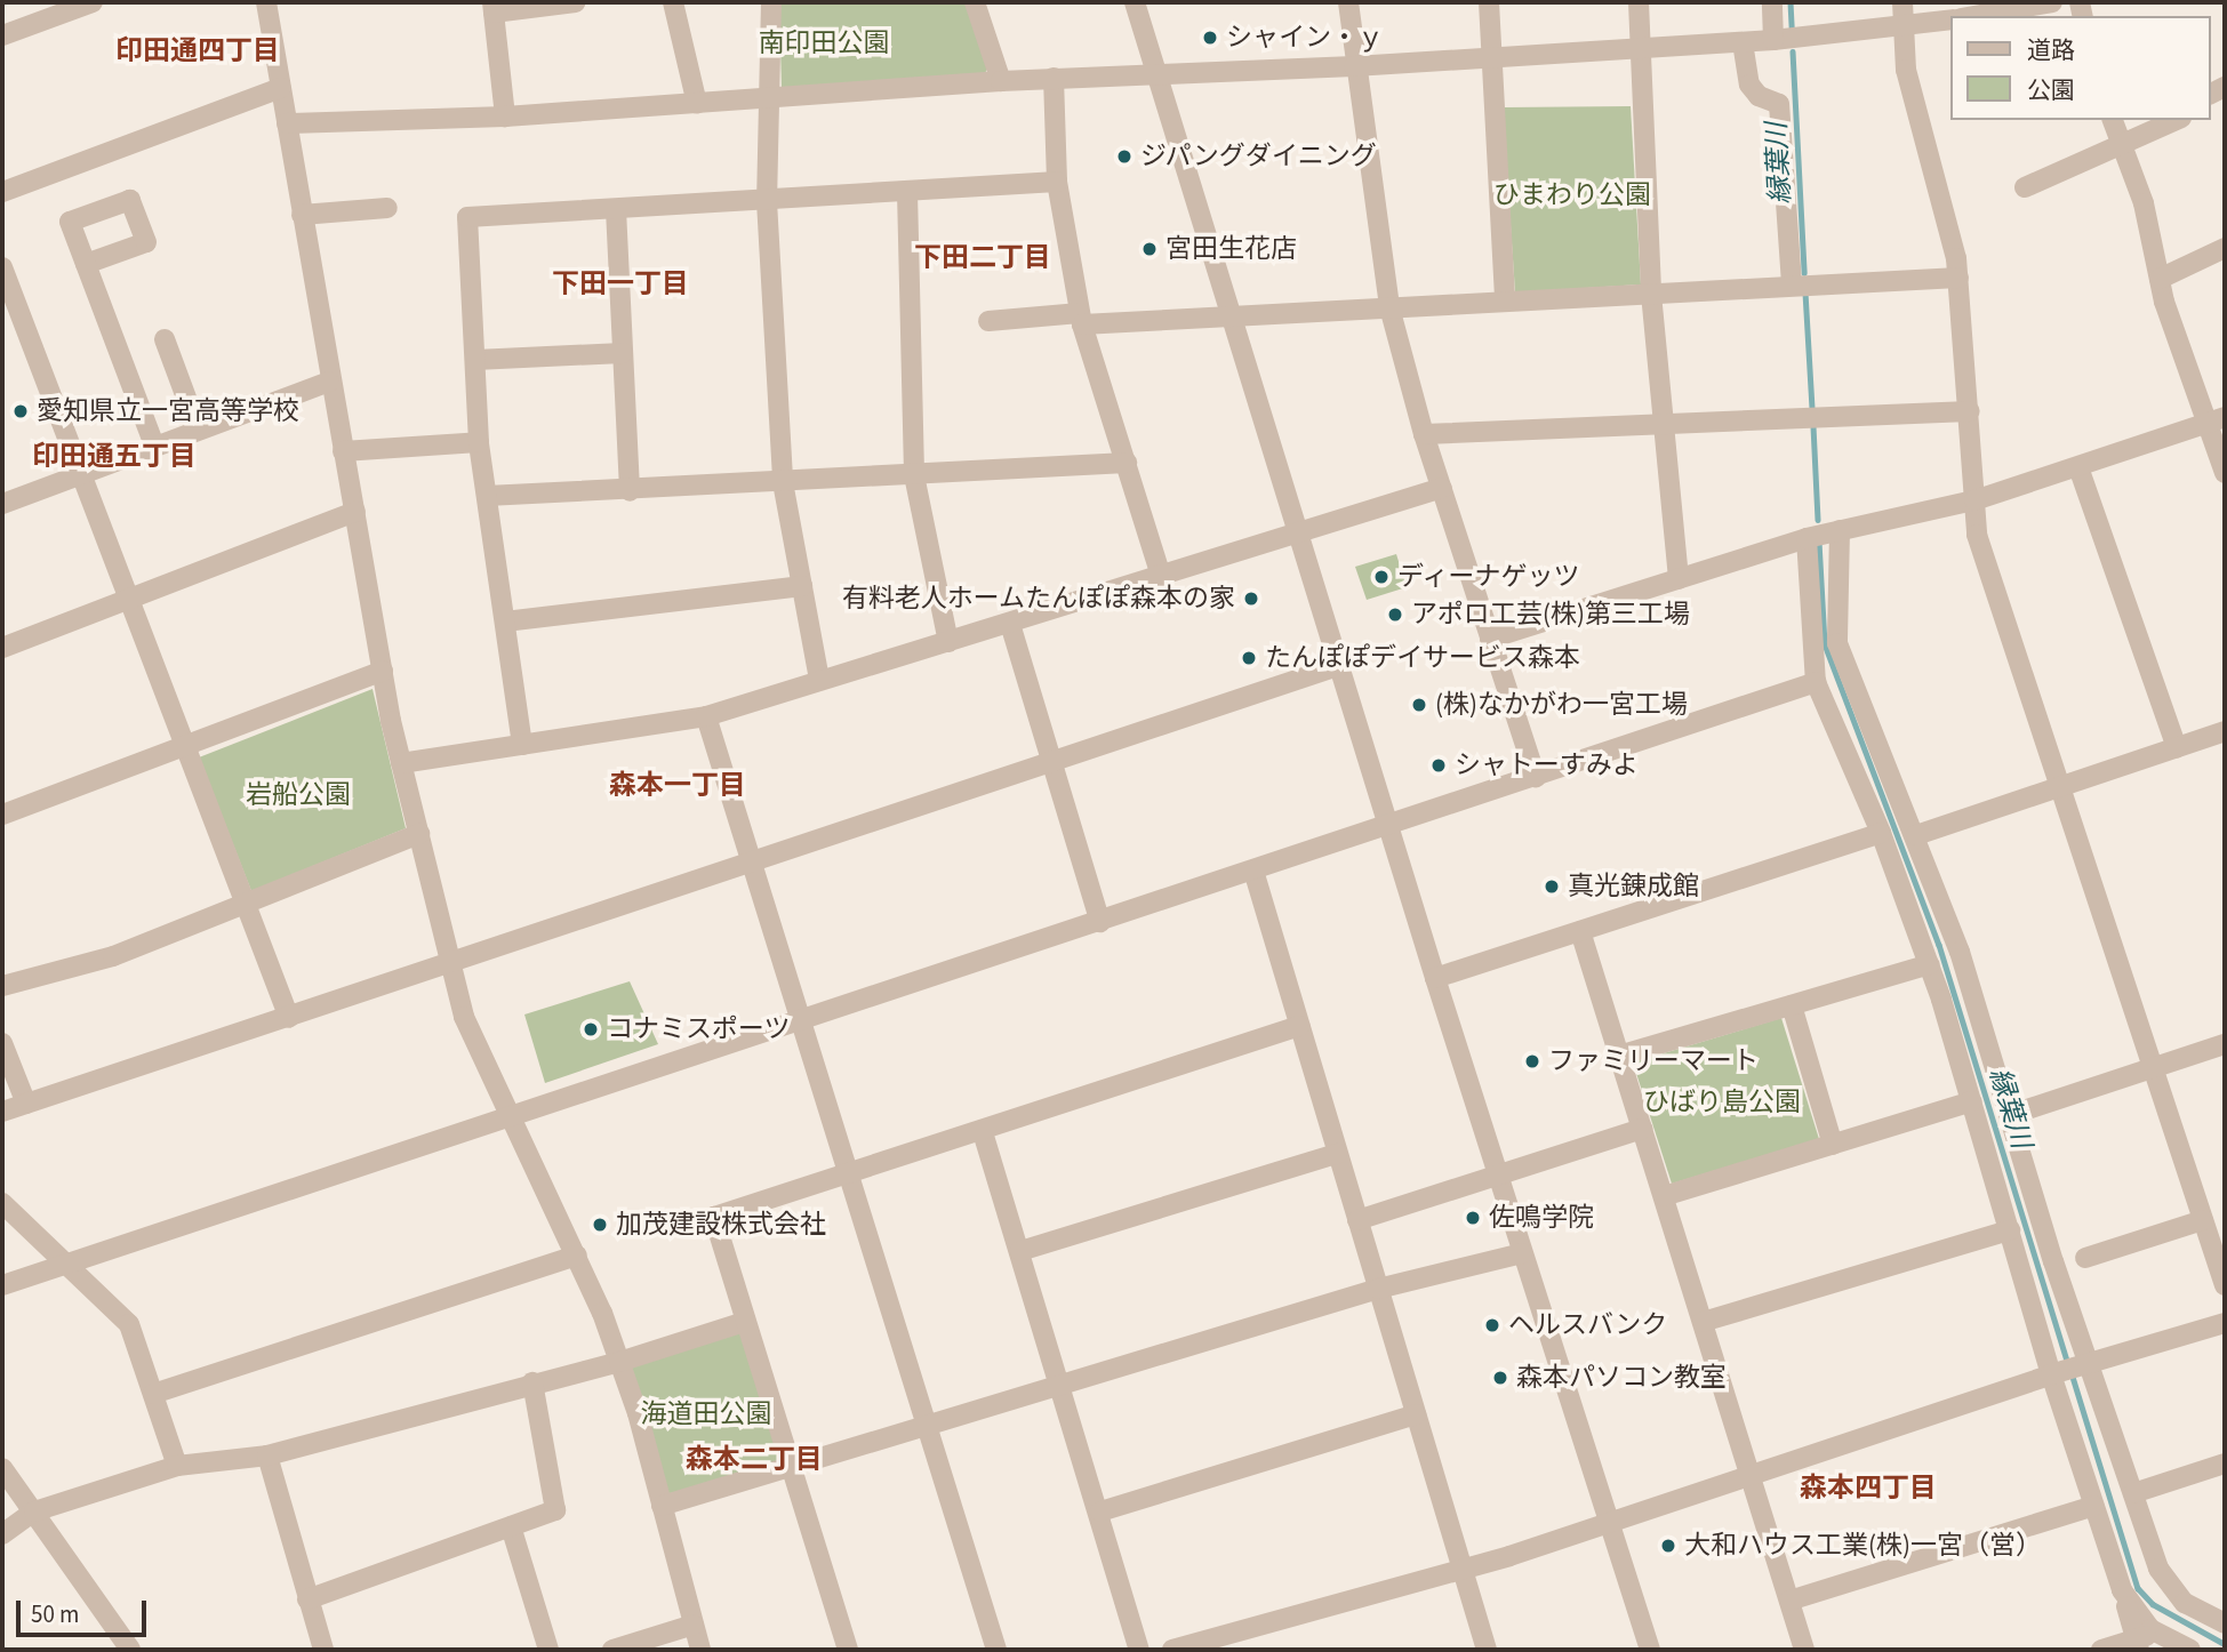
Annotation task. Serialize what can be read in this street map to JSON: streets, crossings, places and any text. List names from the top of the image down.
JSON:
{
  "districts": [
    "印田通四丁目",
    "下田二丁目",
    "下田一丁目",
    "印田通五丁目",
    "森本一丁目",
    "森本二丁目",
    "森本四丁目"
  ],
  "water": ["縁葉川"],
  "parks": [
    "南印田公園",
    "ひまわり公園",
    "岩船公園",
    "ひばり島公園",
    "海道田公園"
  ],
  "places": [
    "シャイン・ｙ",
    "ジパングダイニング",
    "宮田生花店",
    "愛知県立一宮高等学校",
    "ディーナゲッツ",
    "有料老人ホームたんぽぽ森本の家",
    "アポロ工芸(株)第三工場",
    "たんぽぽデイサービス森本",
    "(株)なかがわ一宮工場",
    "シャトーすみよ",
    "真光錬成館",
    "コナミスポーツ",
    "ファミリーマート",
    "佐鳴学院",
    "加茂建設株式会社",
    "ヘルスバンク",
    "森本パソコン教室",
    "大和ハウス工業(株)一宮（営）"
  ],
  "legend": ["道路", "公園"],
  "scale_bar": "50 m"
}
